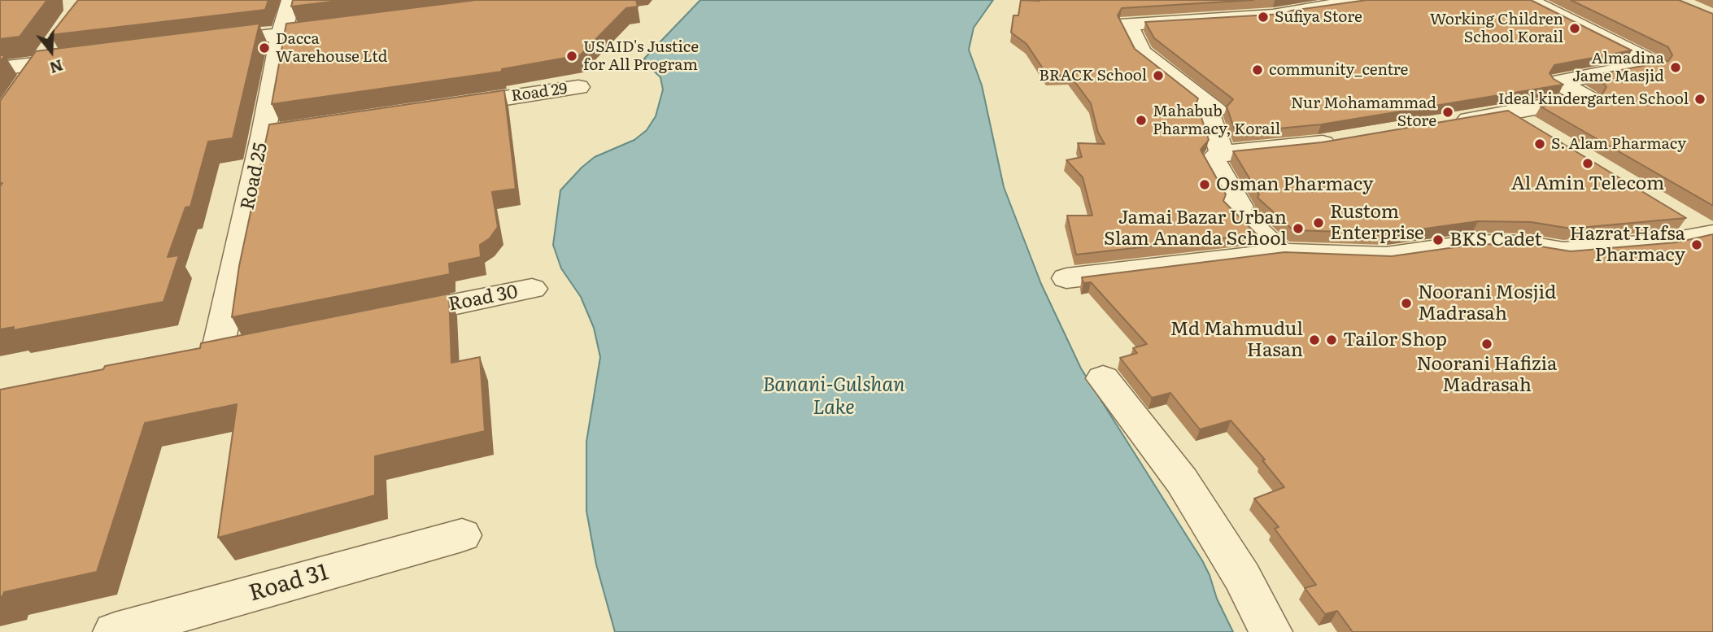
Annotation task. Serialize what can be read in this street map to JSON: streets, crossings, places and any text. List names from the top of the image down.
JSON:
{
  "streets": {
    "street": [
      "Road 29",
      "Road 25",
      "Road 30",
      "Road 31"
    ]
  },
  "water": ["Banani-Gulshan Lake"],
  "places": [
    "Sufiya Store",
    "Working Children School Korail",
    "Dacca Warehouse Ltd",
    "USAID's Justice for All Program",
    "Almadina Jame Masjid",
    "community_centre",
    "BRACK School",
    "Ideal kindergarten School",
    "Nur Mohamammad Store",
    "Mahabub Pharmacy, Korail",
    "S. Alam Pharmacy",
    "Al Amin Telecom",
    "Osman Pharmacy",
    "Rustom Enterprise",
    "Jamai Bazar Urban Slam Ananda School",
    "BKS Cadet",
    "Hazrat Hafsa Pharmacy",
    "Noorani Mosjid Madrasah",
    "Md Mahmudul Hasan",
    "Tailor Shop",
    "Noorani Hafizia Madrasah"
  ],
  "north": "bottom"
}
